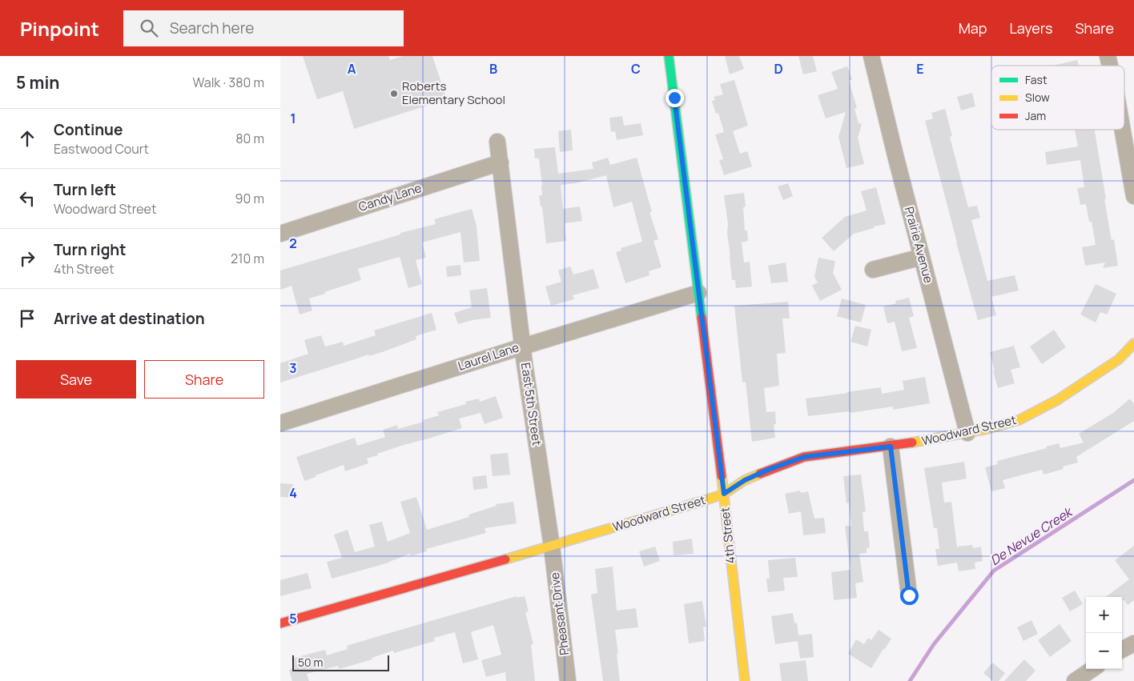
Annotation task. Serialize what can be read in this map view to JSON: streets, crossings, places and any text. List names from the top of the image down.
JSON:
{
  "streets": {
    "street": [
      "Candy Lane",
      "Prairie Avenue",
      "Laurel Lane",
      "East 5th Street",
      "Woodward Street",
      "4th Street",
      "Pheasant Drive"
    ]
  },
  "crossings": [
    ["Candy Lane", "East 5th Street"],
    ["Prairie Avenue", "Woodward Street"],
    ["Laurel Lane", "East 5th Street"],
    ["Laurel Lane", "4th Street"],
    ["East 5th Street", "Woodward Street"],
    ["East 5th Street", "Pheasant Drive"],
    ["Woodward Street", "4th Street"],
    ["Woodward Street", "Pheasant Drive"]
  ],
  "water": ["De Nevue Creek"],
  "places": ["Roberts Elementary School"],
  "legend": ["Fast", "Slow", "Jam"],
  "scale_bar": "50 m",
  "page": {
    "header": "Pinpoint",
    "search": "Search here",
    "nav": ["Map", "Layers", "Share"],
    "heading": ["5 min", "Walk · 380 m"],
    "list": [
      ["Continue", "Eastwood Court", "80 m"],
      ["Turn left", "Woodward Street", "90 m"],
      ["Turn right", "4th Street", "210 m"],
      "Arrive at destination"
    ],
    "buttons": ["Save", "Share"],
    "map_buttons": ["+", "−"],
    "scale": "50 m"
  },
  "grid": {
    "columns": [
      "A",
      "B",
      "C",
      "D",
      "E"
    ],
    "rows": [
      "1",
      "2",
      "3",
      "4",
      "5"
    ]
  }
}
